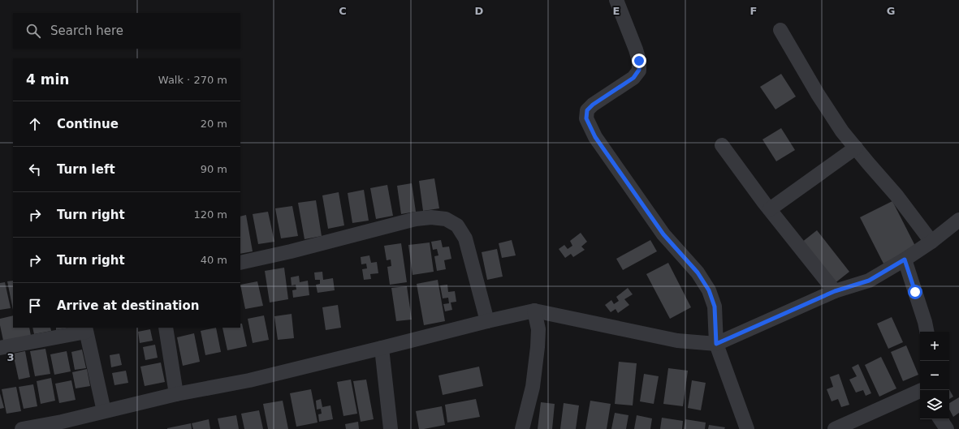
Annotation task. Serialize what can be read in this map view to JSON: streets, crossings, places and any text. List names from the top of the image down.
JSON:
{
  "page": {
    "search": "Search here",
    "heading": ["4 min", "Walk · 270 m"],
    "list": [
      ["Continue", "20 m"],
      ["Turn left", "90 m"],
      ["Turn right", "120 m"],
      ["Turn right", "40 m"],
      "Arrive at destination"
    ],
    "map_buttons": ["+", "−"]
  },
  "grid": {
    "columns": [
      "C",
      "D",
      "E",
      "F",
      "G"
    ],
    "rows": ["3"]
  }
}
